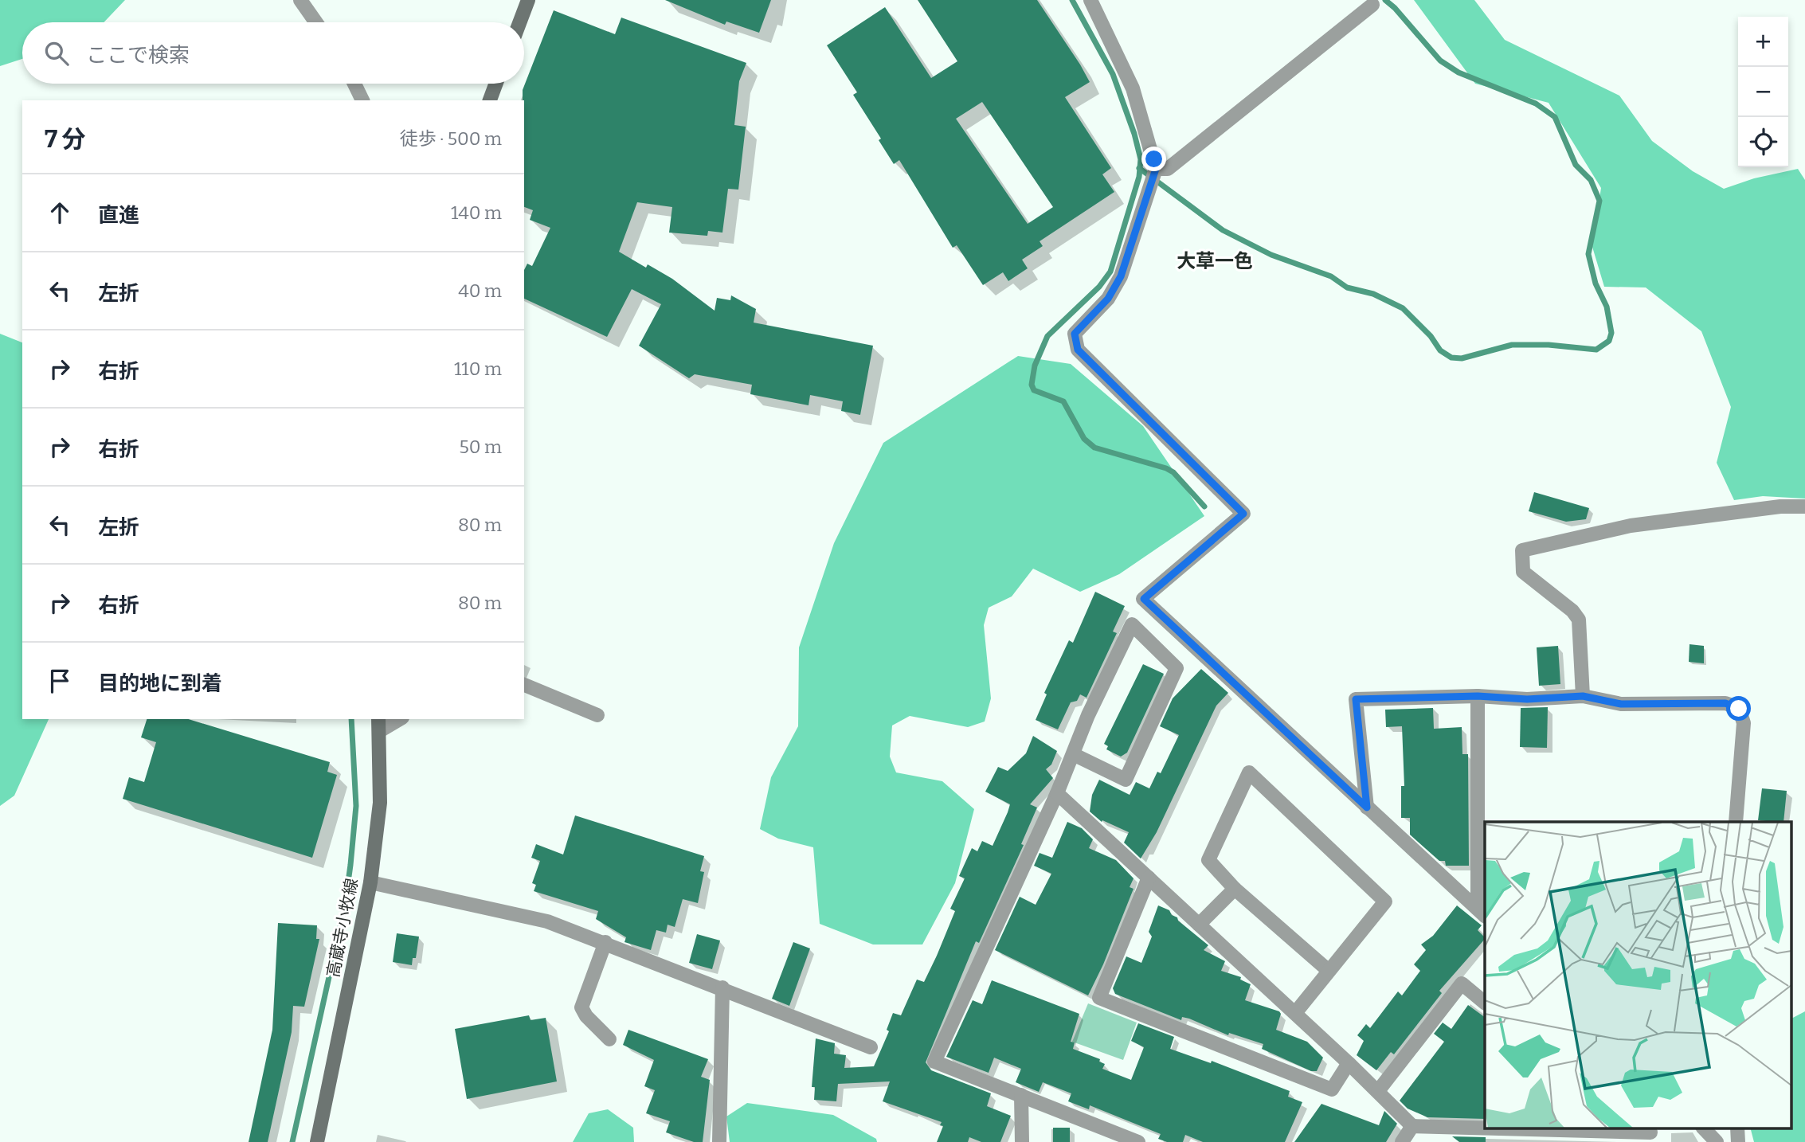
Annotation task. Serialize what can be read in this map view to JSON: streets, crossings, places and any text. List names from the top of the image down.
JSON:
{
  "streets": {
    "main road": ["高蔵寺小牧線"]
  },
  "districts": ["大草一色"],
  "page": {
    "map_buttons": ["+", "−"],
    "search": "ここで検索",
    "heading": ["7 分", "徒歩 · 500 m"],
    "list": [
      ["直進", "140 m"],
      ["左折", "40 m"],
      ["右折", "110 m"],
      ["右折", "50 m"],
      ["左折", "80 m"],
      ["右折", "80 m"],
      "目的地に到着"
    ]
  }
}
